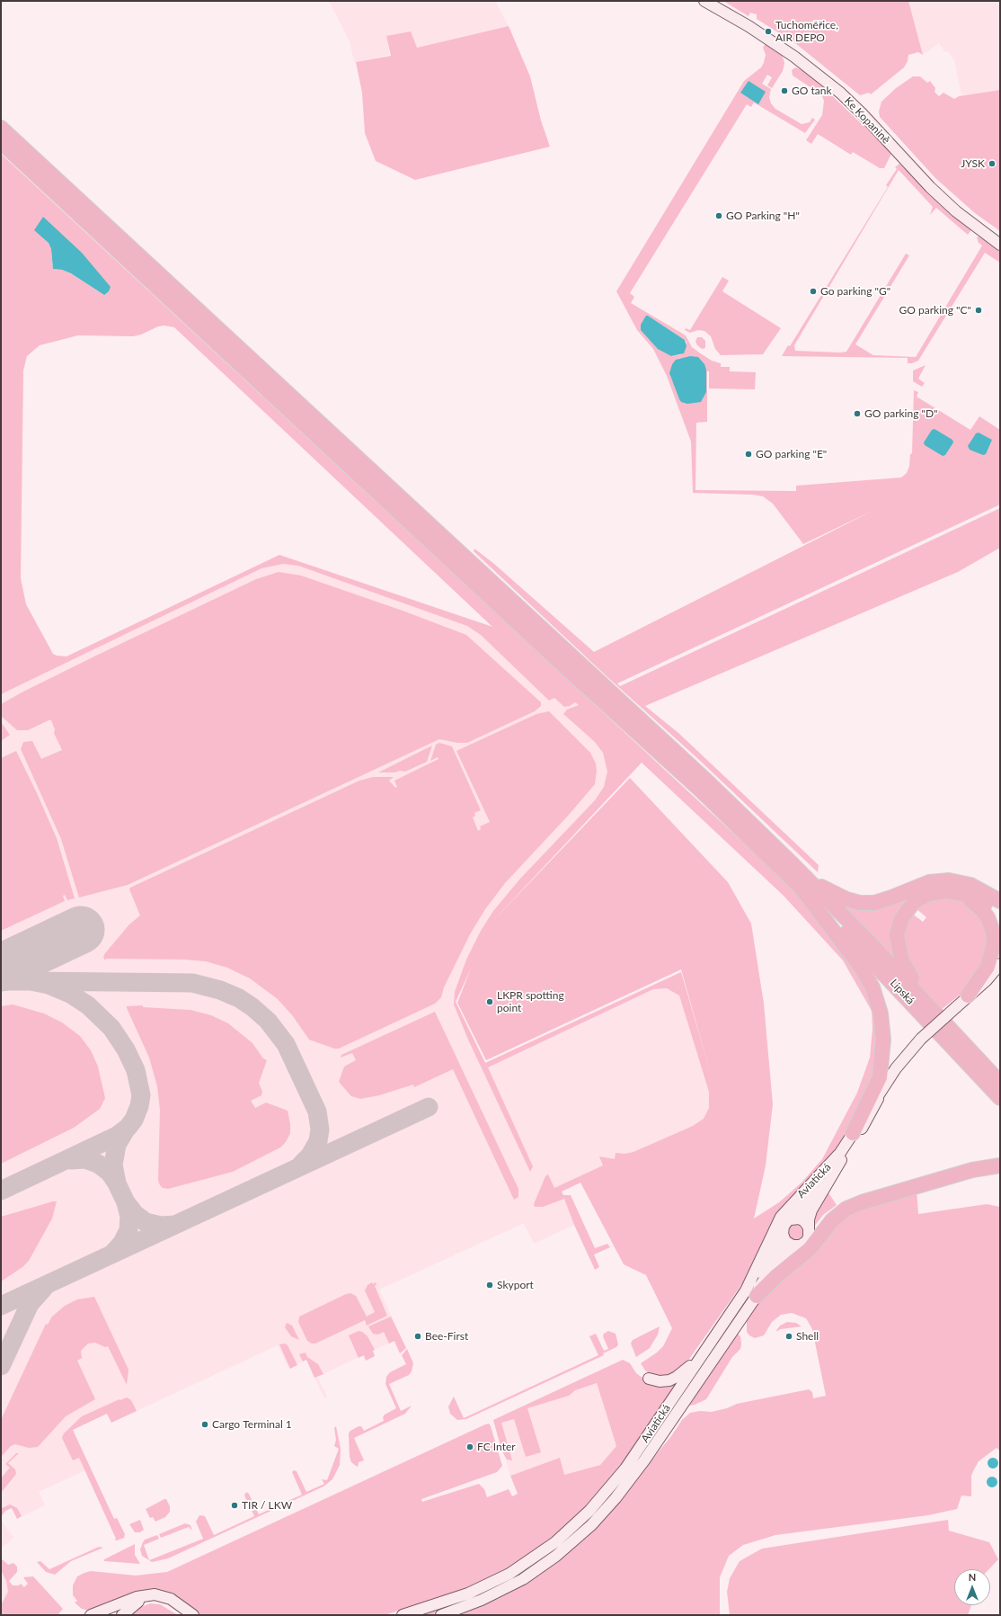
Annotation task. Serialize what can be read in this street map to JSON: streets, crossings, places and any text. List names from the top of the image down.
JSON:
{
  "streets": {
    "highway": ["Lipská"],
    "main road": ["Ke Kopanině", "Aviatická"]
  },
  "places": [
    "Tuchoměřice, AIR DEPO",
    "GO tank",
    "JYSK",
    "GO Parking \"H\"",
    "Go parking \"G\"",
    "GO parking \"C\"",
    "GO parking \"D\"",
    "GO parking \"E\"",
    "LKPR spotting point",
    "Skyport",
    "Bee-First",
    "Shell",
    "Cargo Terminal 1",
    "FC Inter",
    "TIR / LKW"
  ],
  "north": "top"
}
